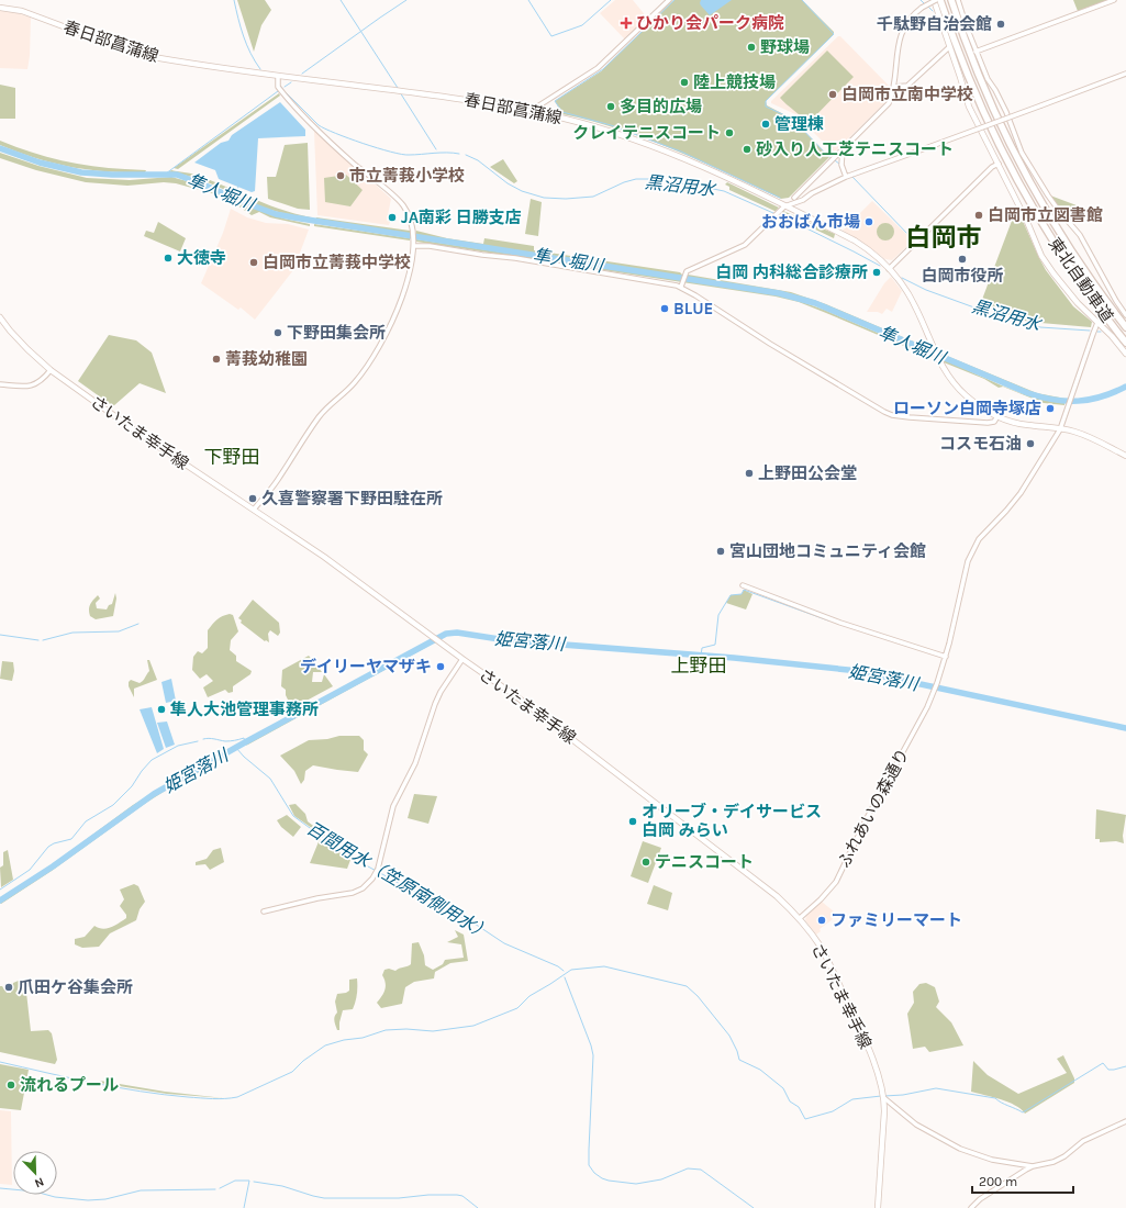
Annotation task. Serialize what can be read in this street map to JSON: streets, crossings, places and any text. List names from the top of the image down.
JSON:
{
  "streets": {
    "highway": ["東北自動車道"],
    "main road": ["春日部菖蒲線", "さいたま幸手線"],
    "street": ["ふれあいの森通り"]
  },
  "crossings": [
    ["さいたま幸手線", "ふれあいの森通り"]
  ],
  "districts": ["白岡市", "下野田", "上野田"],
  "water": [
    "黒沼用水",
    "隼人堀川",
    "姫宮落川",
    "百間用水（笠原南側用水）"
  ],
  "places": {
    "health": ["ひかり会パーク病院"],
    "other": [
      "千駄野自治会館",
      "野球場",
      "陸上競技場",
      "白岡市立南中学校",
      "多目的広場",
      "管理棟",
      "クレイテニスコート",
      "砂入り人工芝テニスコート",
      "市立菁莪小学校",
      "白岡市立図書館",
      "JA南彩 日勝支店",
      "おおばん市場",
      "大徳寺",
      "白岡市役所",
      "白岡市立菁莪中学校",
      "白岡 内科総合診療所",
      "BLUE",
      "下野田集会所",
      "菁莪幼稚園",
      "ローソン白岡寺塚店",
      "コスモ石油",
      "上野田公会堂",
      "久喜警察署下野田駐在所",
      "宮山団地コミュニティ会館",
      "デイリーヤマザキ",
      "隼人大池管理事務所",
      "オリーブ・デイサービス 白岡 みらい",
      "テニスコート",
      "ファミリーマート",
      "爪田ケ谷集会所",
      "流れるプール"
    ]
  },
  "scale_bar": "200 m",
  "north": "bottom right"
}
